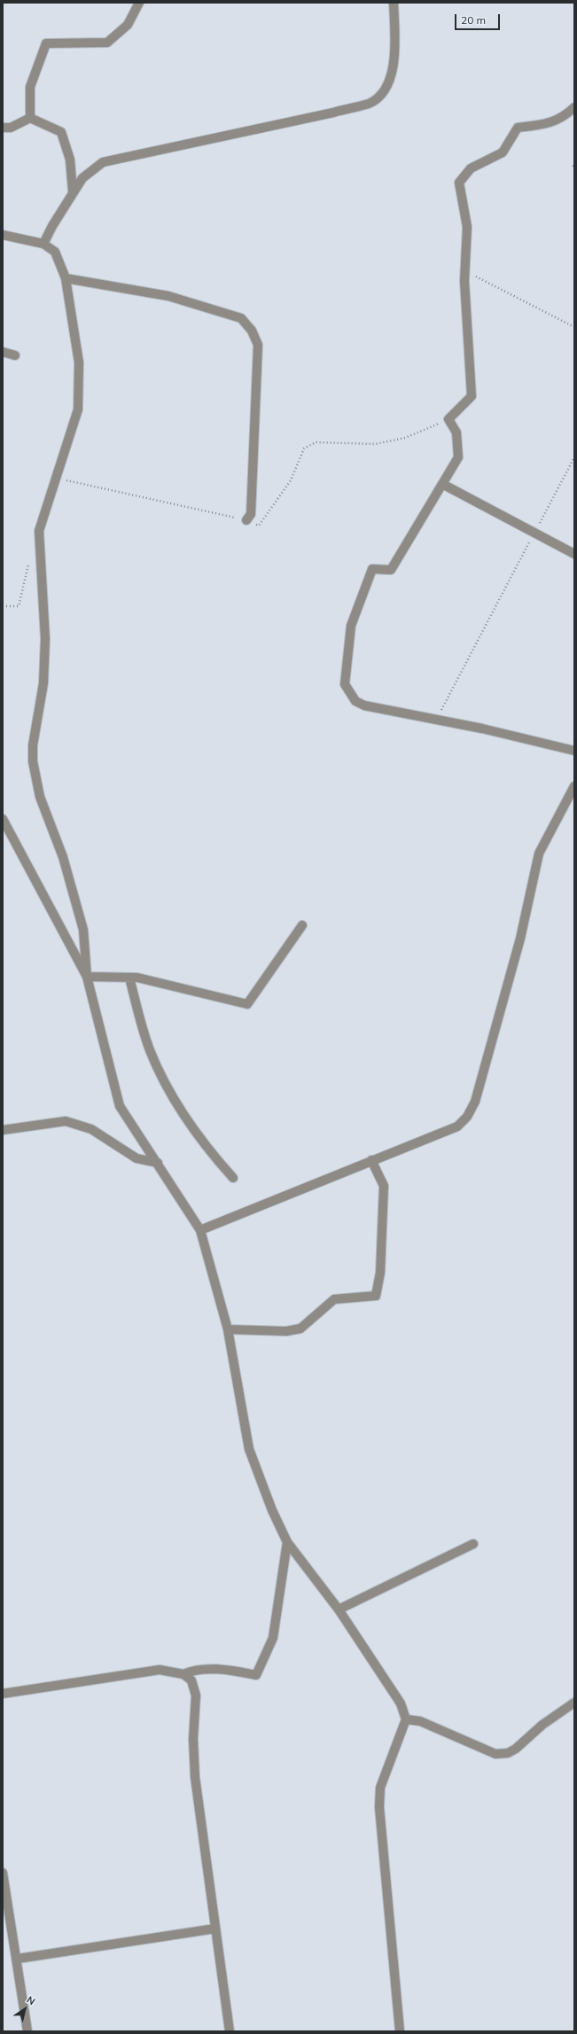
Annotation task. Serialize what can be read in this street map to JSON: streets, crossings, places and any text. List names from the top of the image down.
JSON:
{
  "scale_bar": "20 m",
  "north": "top right"
}
